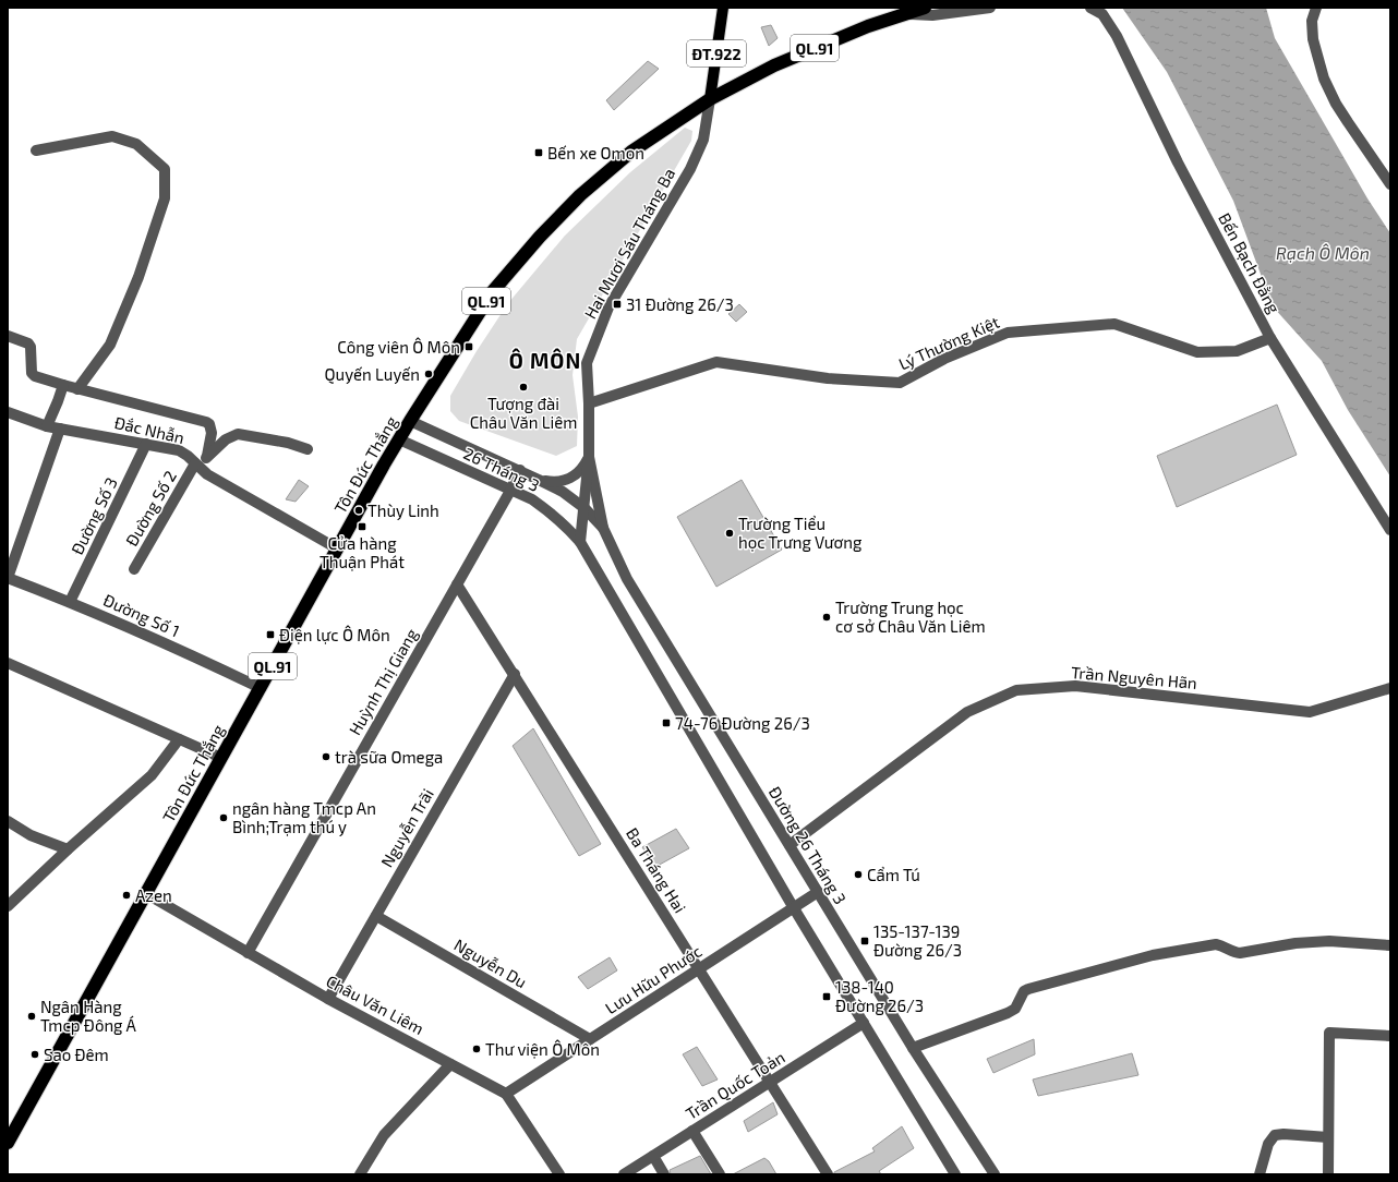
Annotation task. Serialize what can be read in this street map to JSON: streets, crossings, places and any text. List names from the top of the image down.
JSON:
{
  "streets": {
    "highway": ["QL.91", "Tôn Đức Thắng"],
    "main road": ["ĐT.922"],
    "street": [
      "Hai Mươi Sáu Tháng Ba",
      "Bến Bạch Đằng",
      "Lý Thường Kiệt",
      "Đắc Nhẫn",
      "26 Tháng 3",
      "Đường Số 2",
      "Đường Số 3",
      "Đường Số 1",
      "Trần Nguyên Hãn",
      "Huỳnh Thị Giang",
      "Nguyễn Trãi",
      "Đường 26 Tháng 3",
      "Ba Tháng Hai",
      "Nguyễn Du",
      "Lưu Hữu Phước",
      "Châu Văn Liêm",
      "Trần Quốc Toản"
    ]
  },
  "crossings": [
    ["ĐT.922", "Hai Mươi Sáu Tháng Ba"],
    ["ĐT.922", "Tôn Đức Thắng"],
    ["Hai Mươi Sáu Tháng Ba", "Lý Thường Kiệt"],
    ["Hai Mươi Sáu Tháng Ba", "Tôn Đức Thắng"],
    ["Hai Mươi Sáu Tháng Ba", "26 Tháng 3"],
    ["Hai Mươi Sáu Tháng Ba", "Đường 26 Tháng 3"],
    ["Bến Bạch Đằng", "Lý Thường Kiệt"],
    ["Đắc Nhẫn", "Tôn Đức Thắng"],
    ["Đắc Nhẫn", "Đường Số 2"],
    ["Đắc Nhẫn", "Đường Số 3"],
    ["Tôn Đức Thắng", "26 Tháng 3"],
    ["Tôn Đức Thắng", "Đường Số 1"],
    ["Tôn Đức Thắng", "Châu Văn Liêm"],
    ["26 Tháng 3", "Huỳnh Thị Giang"],
    ["26 Tháng 3", "Đường 26 Tháng 3"],
    ["Đường Số 3", "Đường Số 1"],
    ["Trần Nguyên Hãn", "Đường 26 Tháng 3"],
    ["Huỳnh Thị Giang", "Ba Tháng Hai"],
    ["Huỳnh Thị Giang", "Châu Văn Liêm"],
    ["Nguyễn Trãi", "Ba Tháng Hai"],
    ["Nguyễn Trãi", "Nguyễn Du"],
    ["Nguyễn Trãi", "Châu Văn Liêm"],
    ["Đường 26 Tháng 3", "Lưu Hữu Phước"],
    ["Ba Tháng Hai", "Lưu Hữu Phước"],
    ["Ba Tháng Hai", "Trần Quốc Toản"],
    ["Nguyễn Du", "Lưu Hữu Phước"],
    ["Lưu Hữu Phước", "Châu Văn Liêm"]
  ],
  "districts": ["Ô MÔN"],
  "water": ["Rạch Ô Môn"],
  "places": {
    "transit": [
      "Bến xe Omon",
      "31 Đường 26/3",
      "Công viên Ô Môn",
      "Cửa hàng Thuận Phát",
      "Điện lực Ô Môn",
      "74-76 Đường 26/3",
      "135-137-139 Đường 26/3",
      "138-140 Đường 26/3"
    ],
    "other": [
      "Quyến Luyến",
      "Tượng đài Châu Văn Liêm",
      "Thùy Linh",
      "Trường Tiểu học Trưng Vương",
      "Trường Trung học cơ sở Châu Văn Liêm",
      "trà sữa Omega",
      "ngân hàng Tmcp An Bình;Trạm thú y",
      "Cẩm Tú",
      "Azen",
      "Ngân Hàng Tmcp Đông Á",
      "Thư viện Ô Môn",
      "Sao Đêm"
    ]
  }
}
